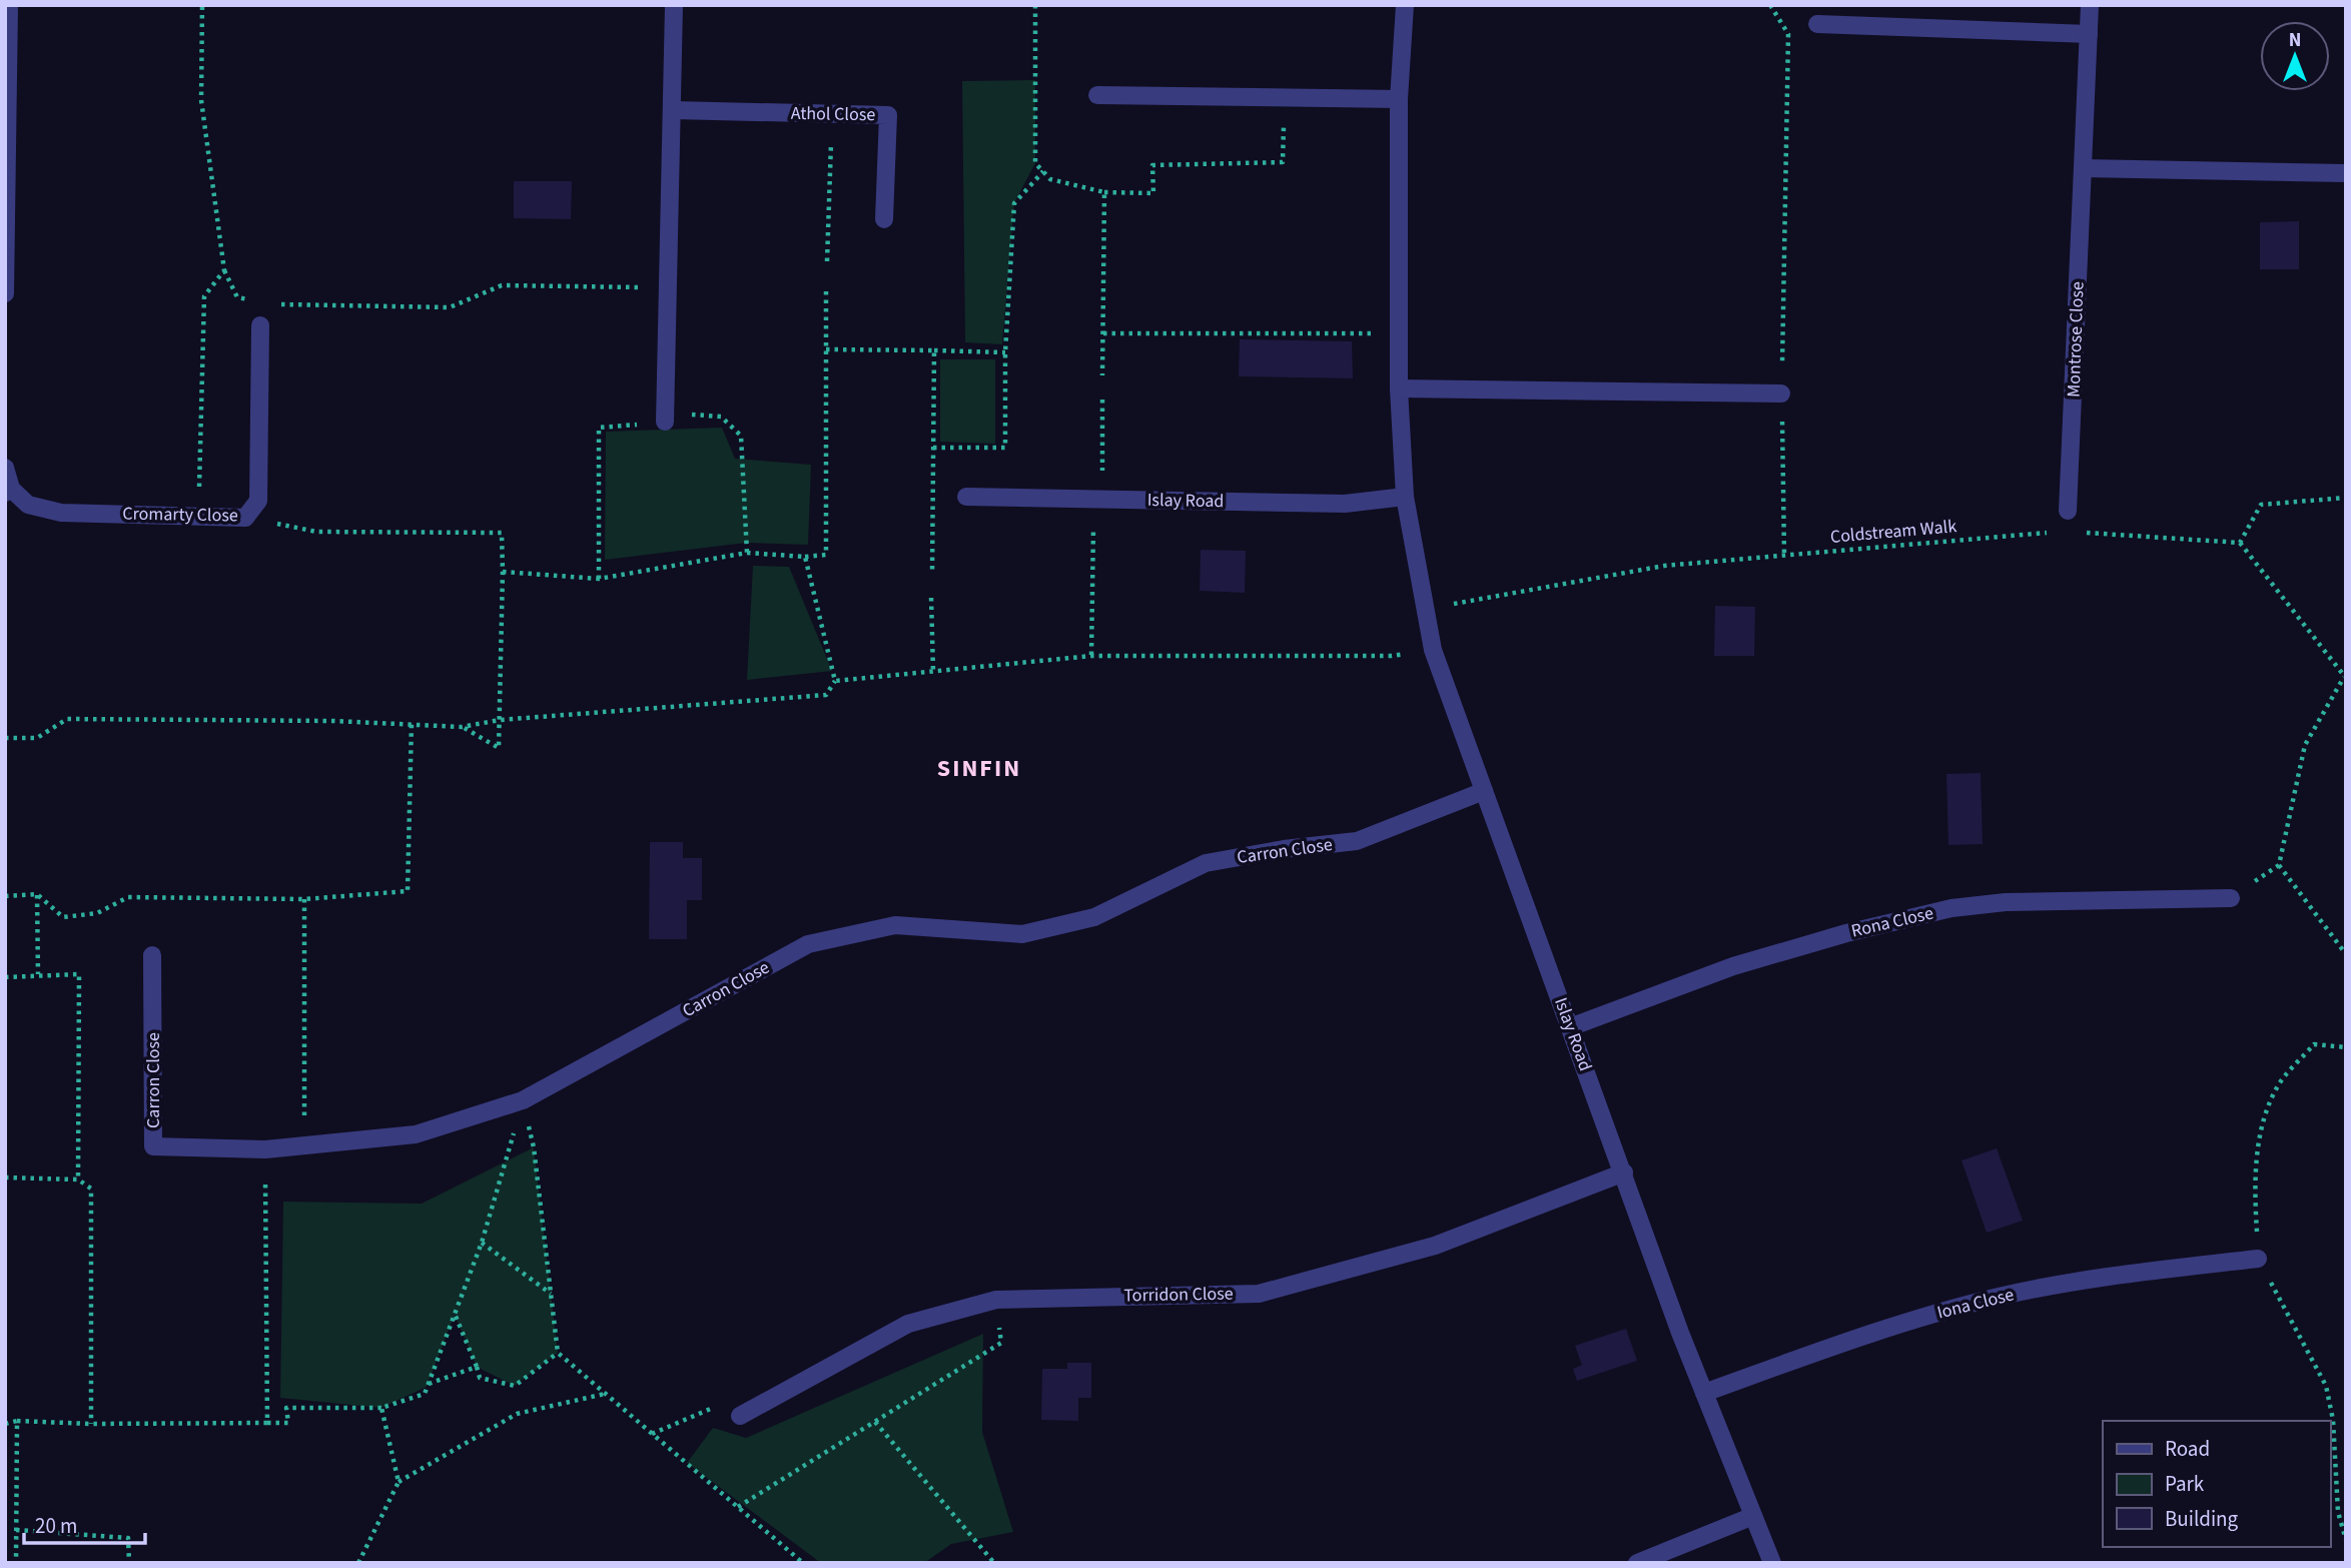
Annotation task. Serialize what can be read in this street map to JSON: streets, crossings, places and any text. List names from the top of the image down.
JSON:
{
  "streets": {
    "street": [
      "Athol Close",
      "Montrose Close",
      "Islay Road",
      "Cromarty Close",
      "Carron Close",
      "Rona Close",
      "Torridon Close",
      "Iona Close"
    ],
    "path": ["Coldstream Walk"]
  },
  "crossings": [
    ["Islay Road", "Coldstream Walk"],
    ["Islay Road", "Carron Close"],
    ["Islay Road", "Rona Close"],
    ["Islay Road", "Torridon Close"],
    ["Islay Road", "Iona Close"]
  ],
  "districts": ["SINFIN"],
  "legend": ["Road", "Park", "Building"],
  "scale_bar": "20 m",
  "north": "top"
}
